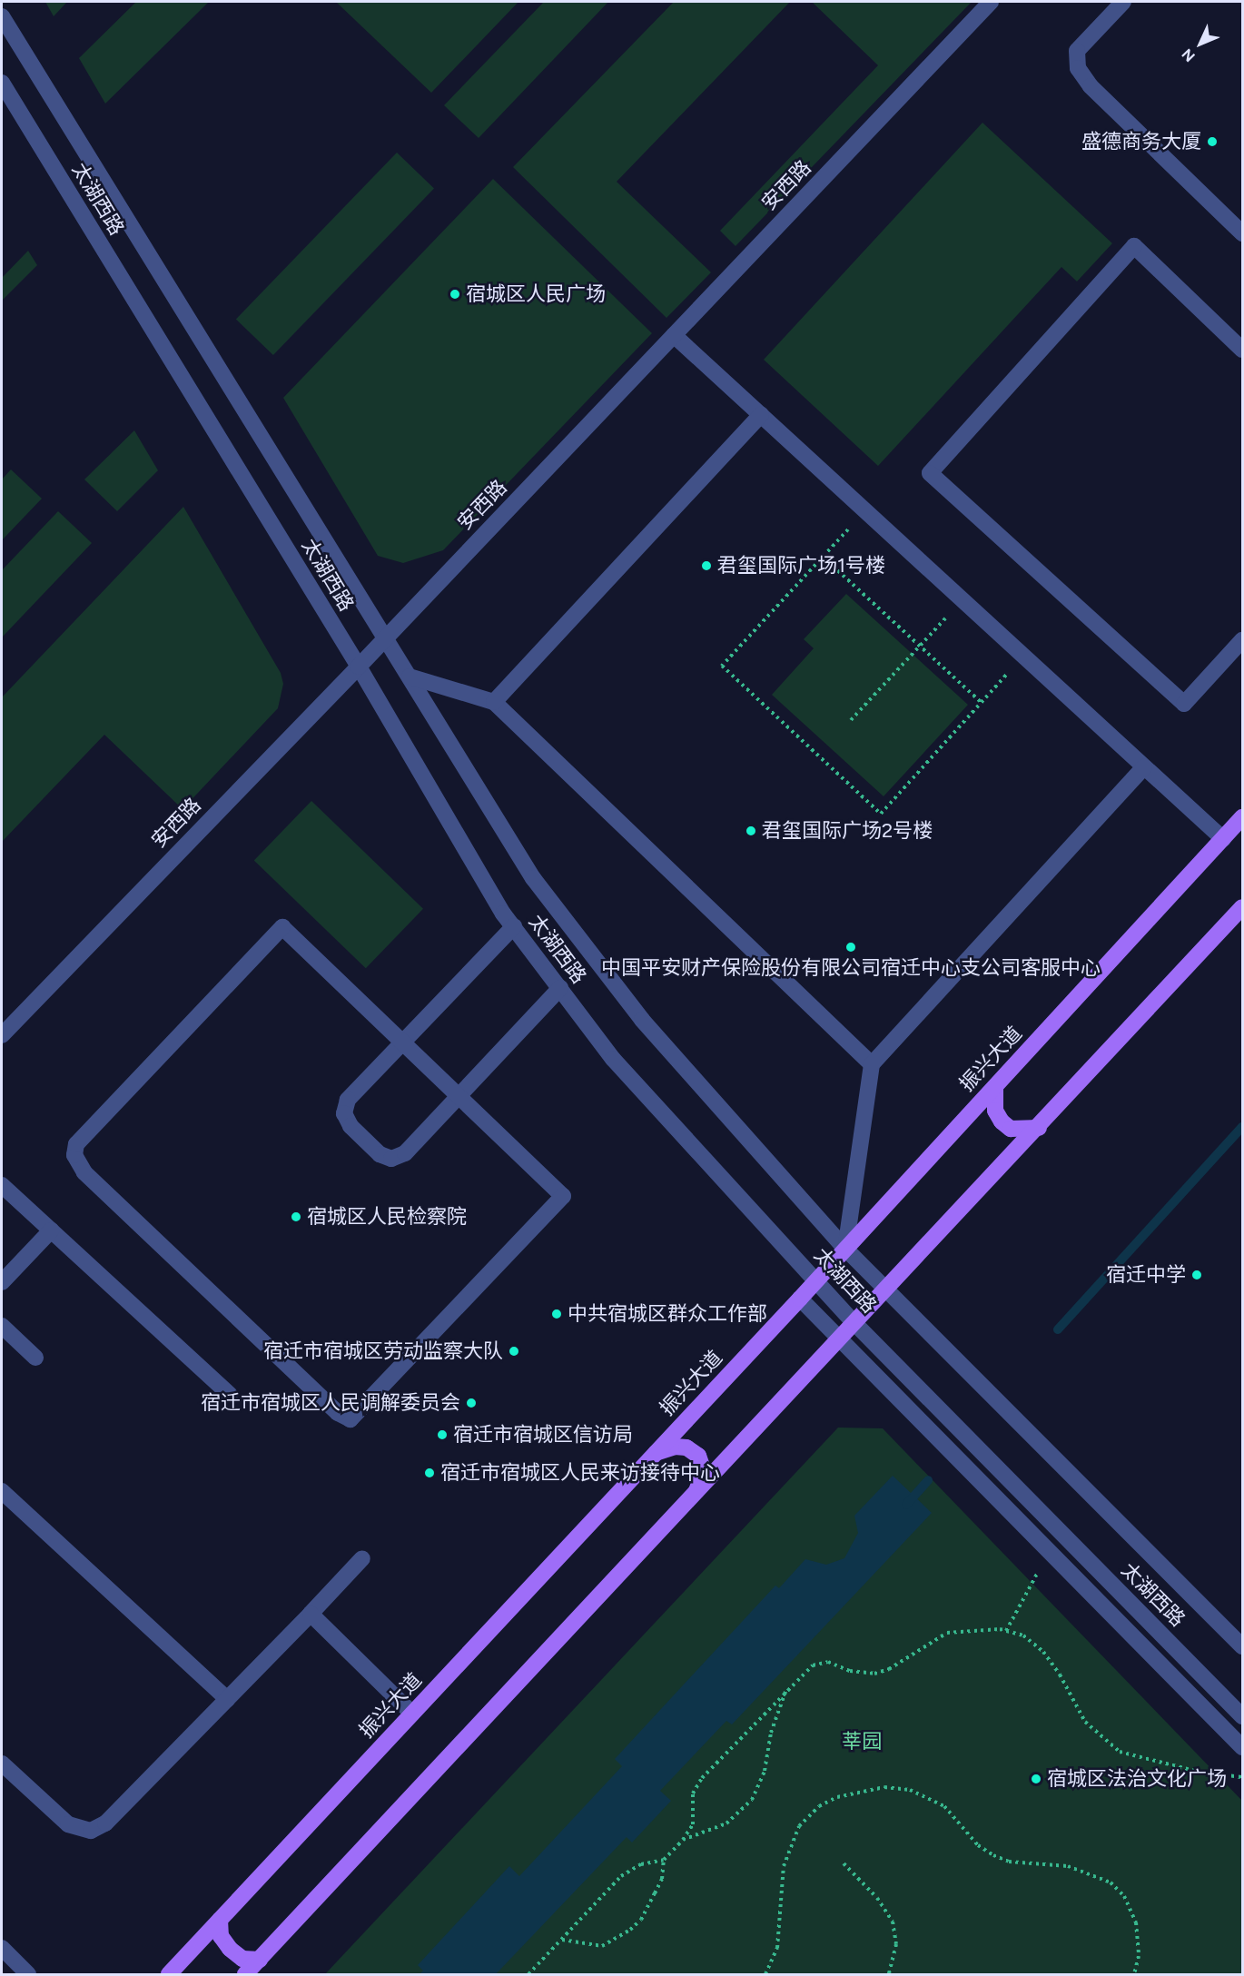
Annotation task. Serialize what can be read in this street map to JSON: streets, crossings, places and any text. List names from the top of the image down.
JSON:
{
  "streets": {
    "main road": ["振兴大道"],
    "street": ["安西路", "太湖西路"]
  },
  "crossings": [
    ["安西路", "太湖西路"],
    ["太湖西路", "振兴大道"]
  ],
  "parks": ["莘园"],
  "places": [
    "盛德商务大厦",
    "宿城区人民广场",
    "君玺国际广场1号楼",
    "君玺国际广场2号楼",
    "中国平安财产保险股份有限公司宿迁中心支公司客服中心",
    "宿城区人民检察院",
    "宿迁中学",
    "中共宿城区群众工作部",
    "宿迁市宿城区劳动监察大队",
    "宿迁市宿城区人民调解委员会",
    "宿迁市宿城区信访局",
    "宿迁市宿城区人民来访接待中心",
    "宿城区法治文化广场"
  ],
  "north": "bottom left"
}
